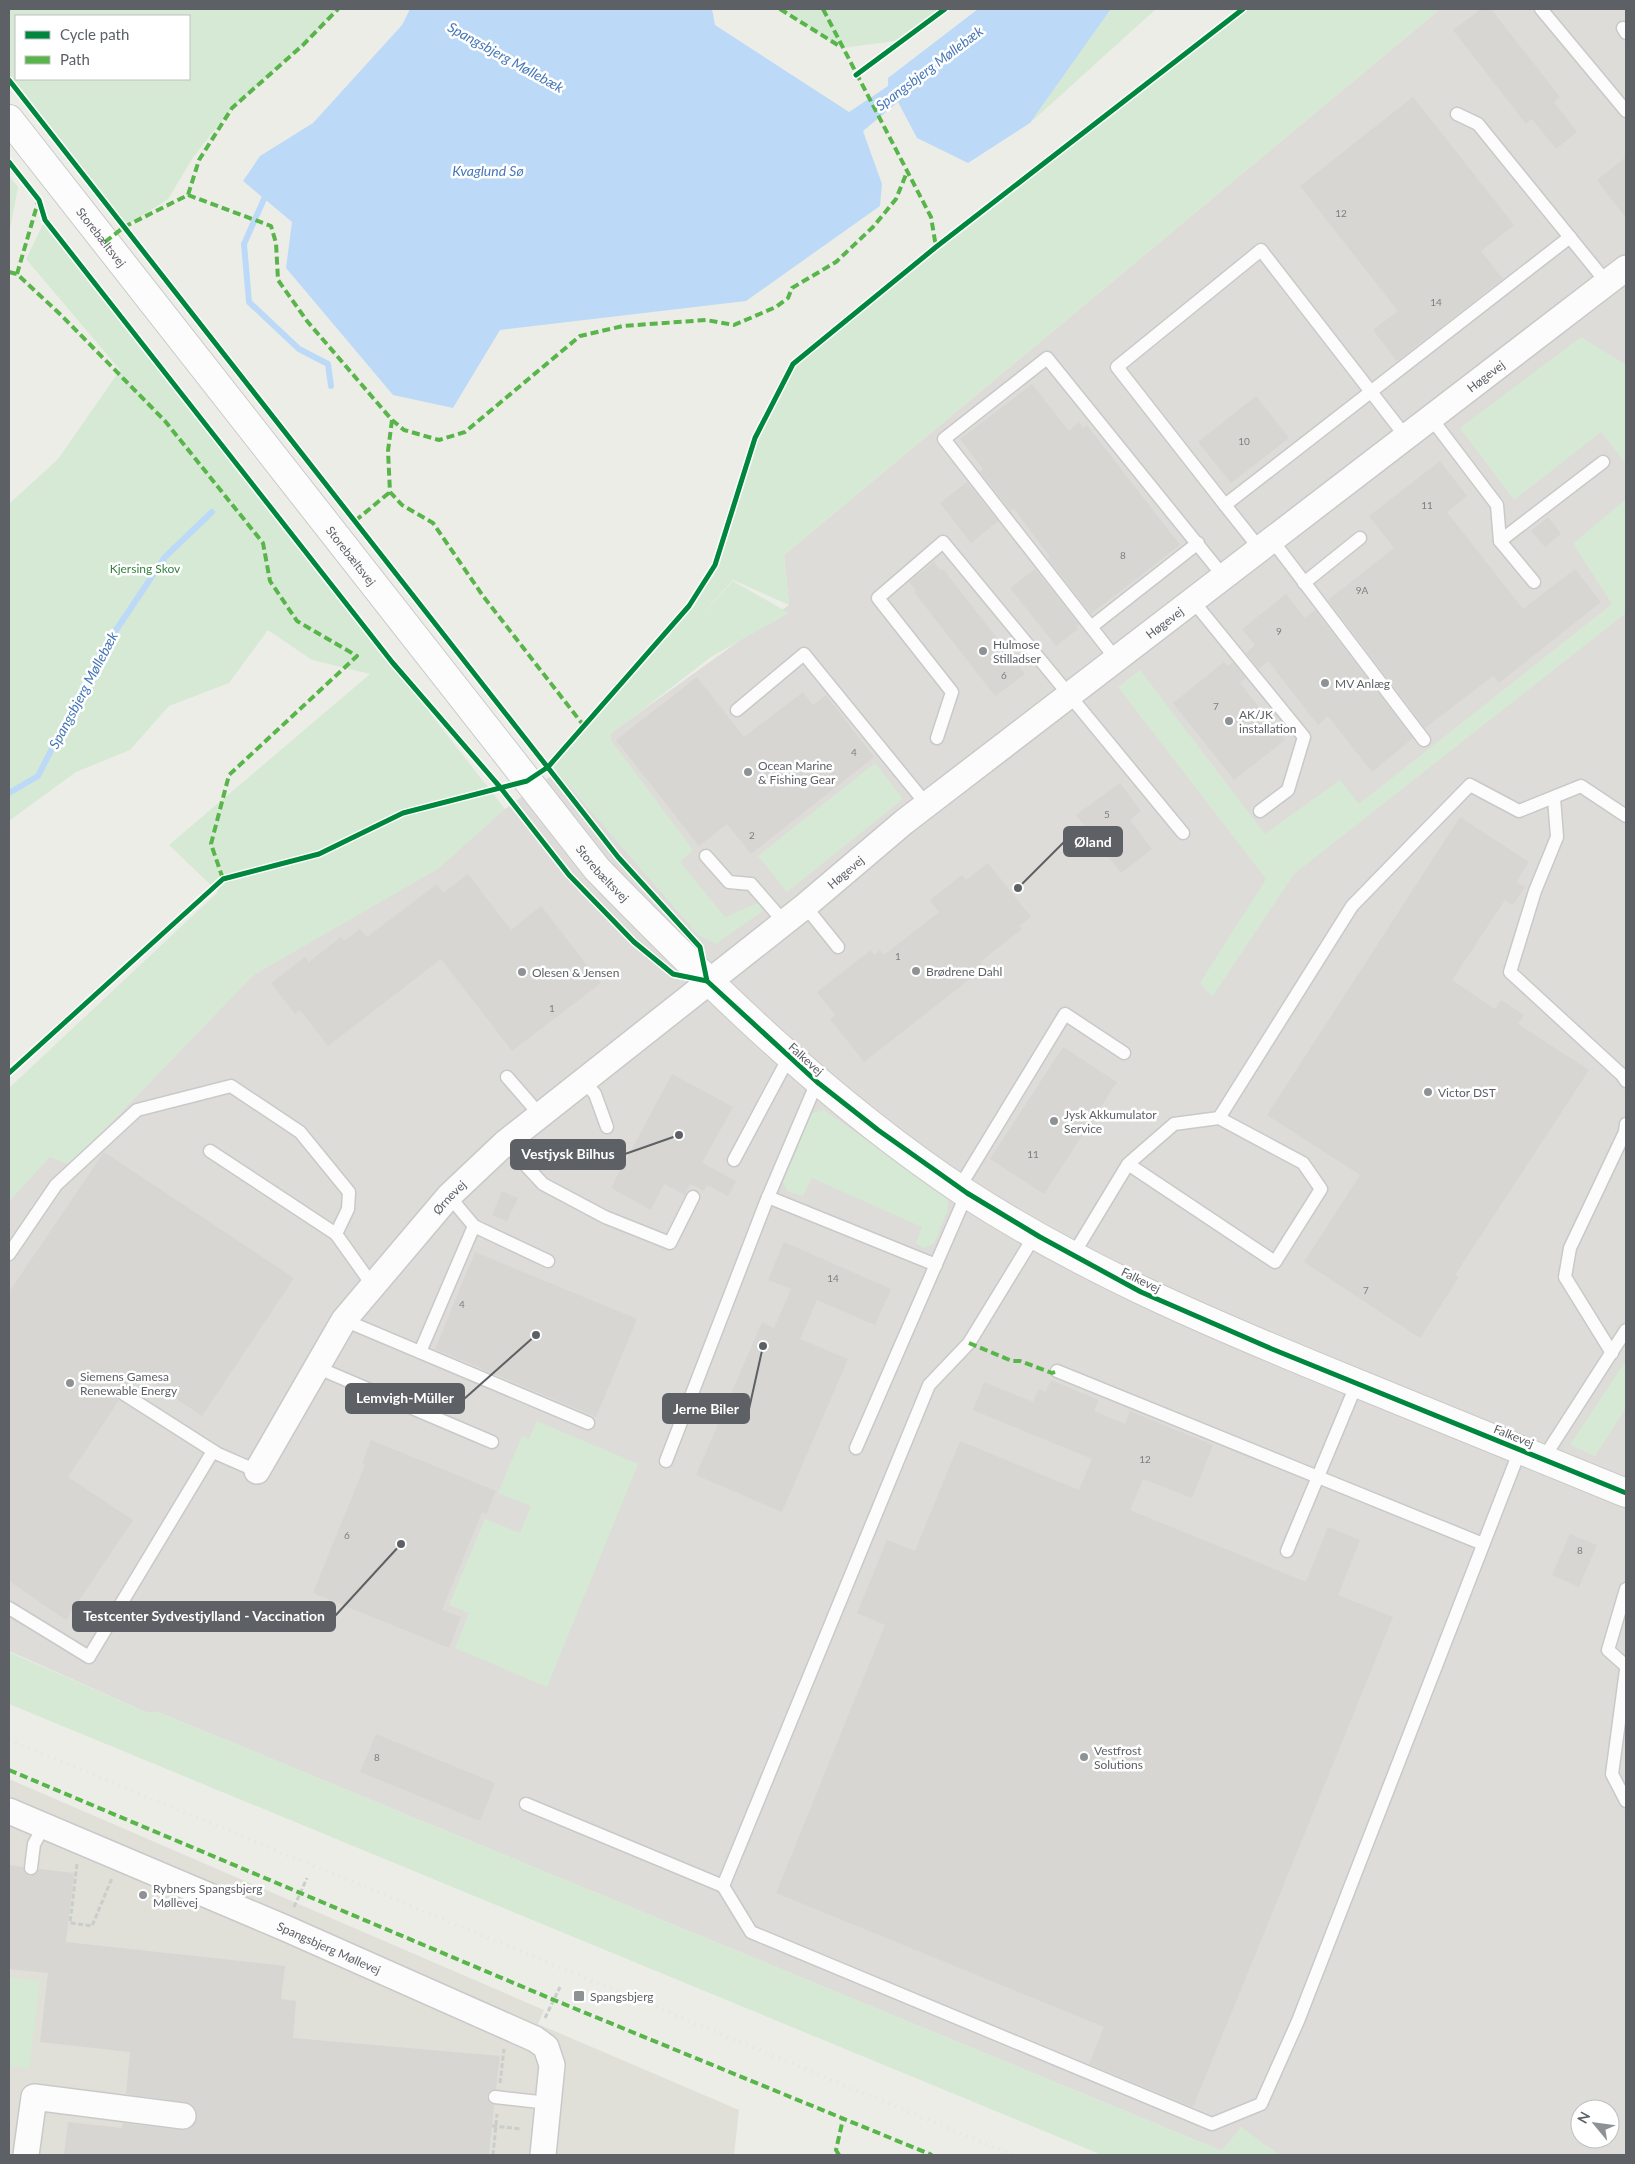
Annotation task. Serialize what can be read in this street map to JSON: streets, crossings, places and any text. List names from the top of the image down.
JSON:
{
  "streets": {
    "street": [
      "Storebæltsvej",
      "Høgevej",
      "Falkevej",
      "Ørnevej",
      "Spangsbjerg Møllevej"
    ]
  },
  "crossings": [
    ["Storebæltsvej", "Høgevej"],
    ["Storebæltsvej", "Falkevej"],
    ["Storebæltsvej", "Ørnevej"],
    ["Høgevej", "Falkevej"],
    ["Høgevej", "Ørnevej"],
    ["Falkevej", "Ørnevej"]
  ],
  "water": ["Spangsbjerg Møllebæk", "Kvaglund Sø"],
  "parks": ["Kjersing Skov"],
  "places": {
    "other": [
      "Hulmose Stilladser",
      "MV Anlæg",
      "AK/JK installation",
      "Ocean Marine & Fishing Gear",
      "Øland",
      "Brødrene Dahl",
      "Olesen & Jensen",
      "Victor DST",
      "Jysk Akkumulator Service",
      "Vestjysk Bilhus",
      "Lemvigh-Müller",
      "Jerne Biler",
      "Siemens Gamesa Renewable Energy",
      "Testcenter Sydvestjylland - Vaccination",
      "Vestfrost Solutions",
      "Rybners Spangsbjerg Møllevej"
    ],
    "transit": ["Spangsbjerg"]
  },
  "house_numbers": [
    "12",
    "14",
    "10",
    "11",
    "8",
    "9A",
    "9",
    "6",
    "7",
    "4",
    "5",
    "2",
    "1",
    "1",
    "11",
    "14",
    "7",
    "4",
    "12",
    "6",
    "8",
    "8"
  ],
  "legend": ["Cycle path", "Path"],
  "north": "top left"
}
